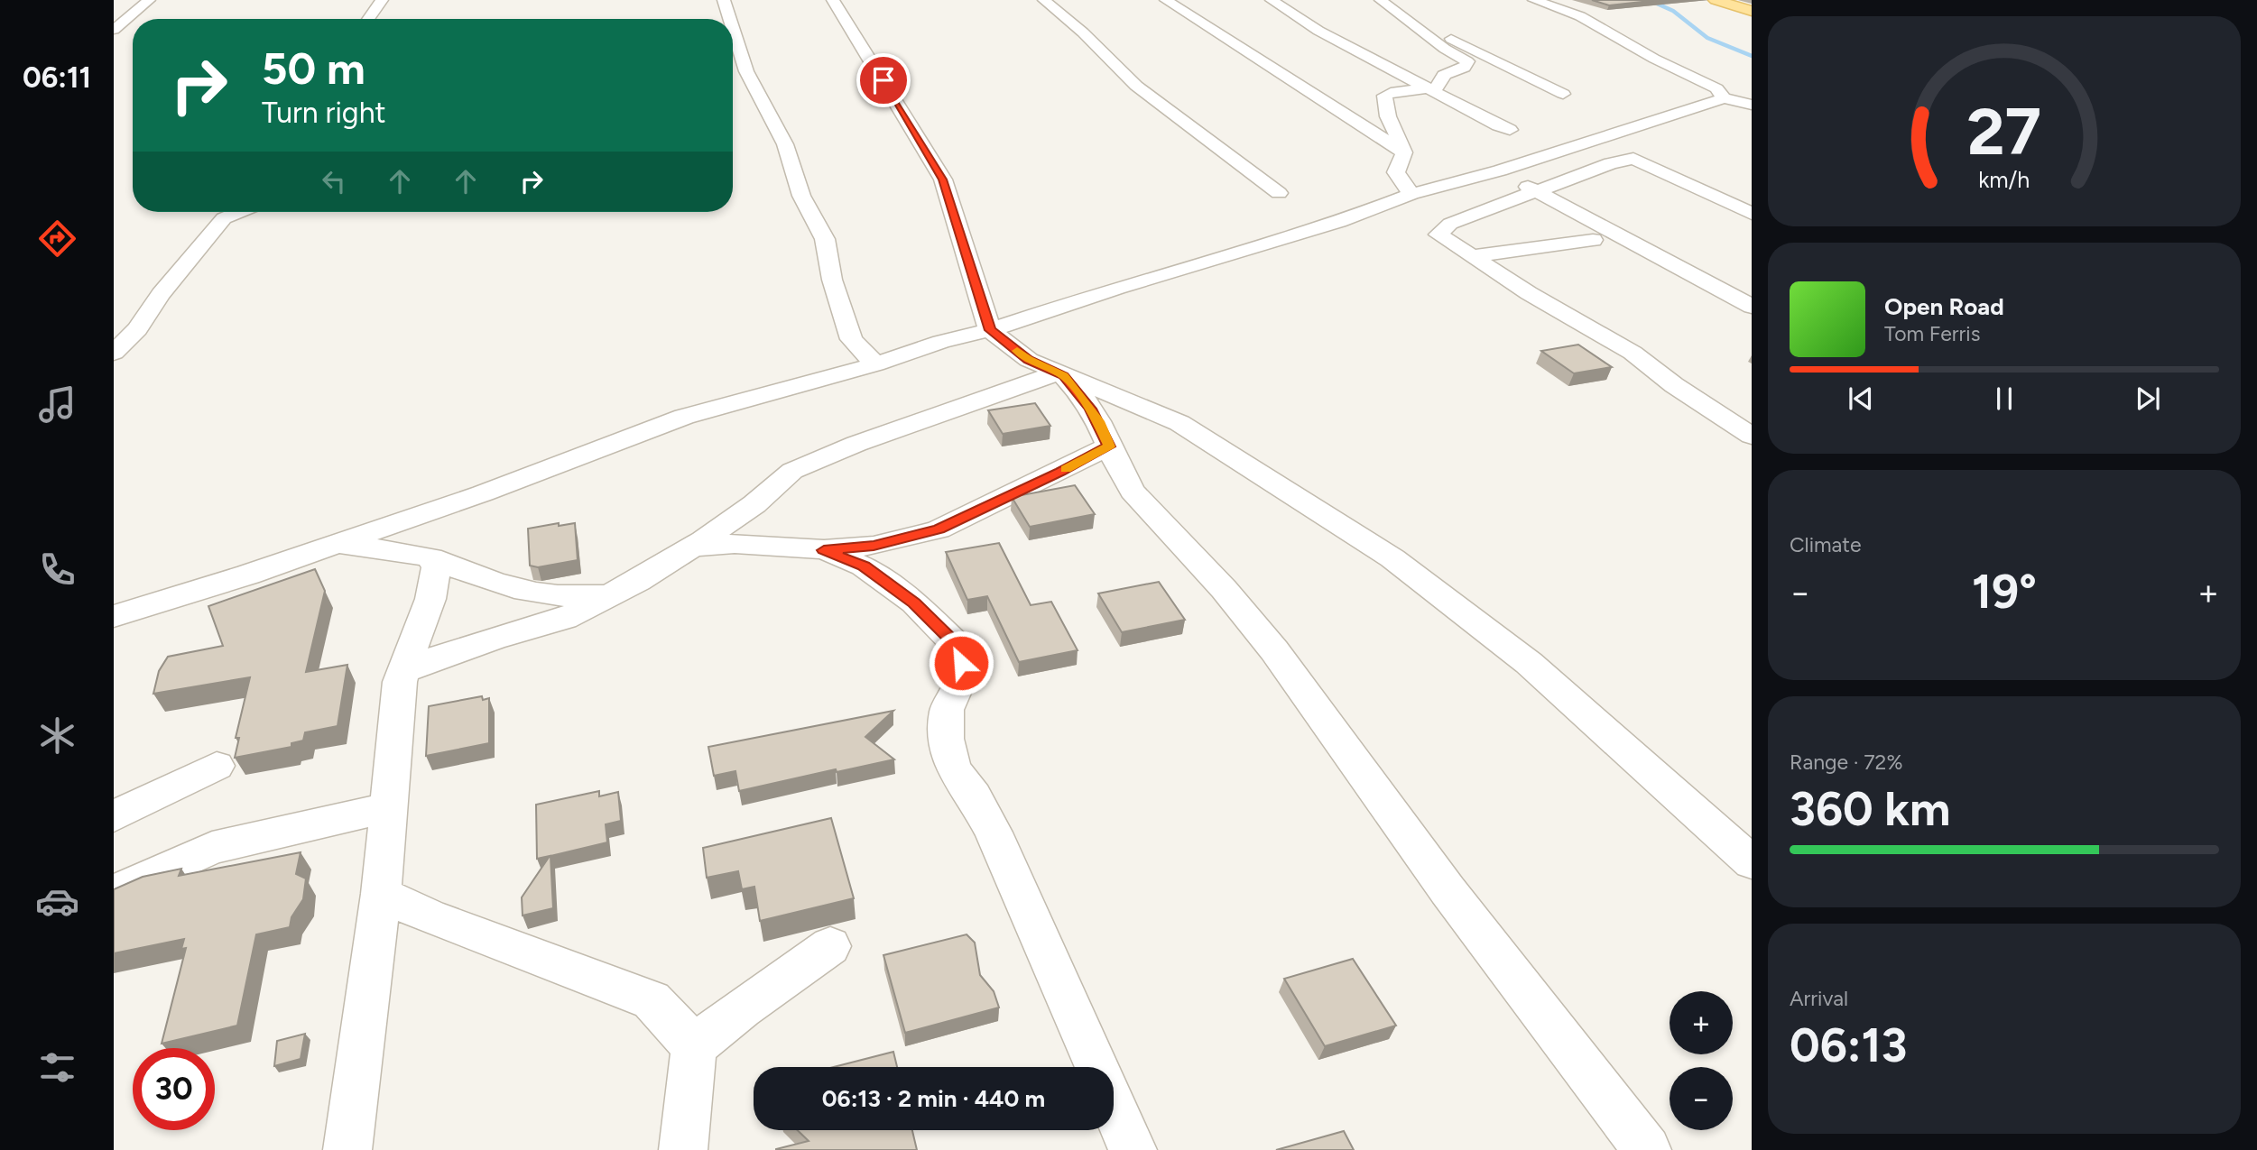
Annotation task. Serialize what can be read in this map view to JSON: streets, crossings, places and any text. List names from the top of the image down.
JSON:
{
  "page": {
    "tabs": "06:11",
    "turn": ["50 m", "Turn right"],
    "song": ["Open Road", "Tom Ferris"],
    "tile": [
      "Climate",
      ["Range · 72%", "360 km"],
      ["Arrival", "06:13"]
    ],
    "heat": ["−", "19°", "+"],
    "map_buttons": ["+", "−"],
    "limit": "30",
    "trip": "06:13 · 2 min · 440 m",
    "gauge": ["27", "km/h"]
  }
}
